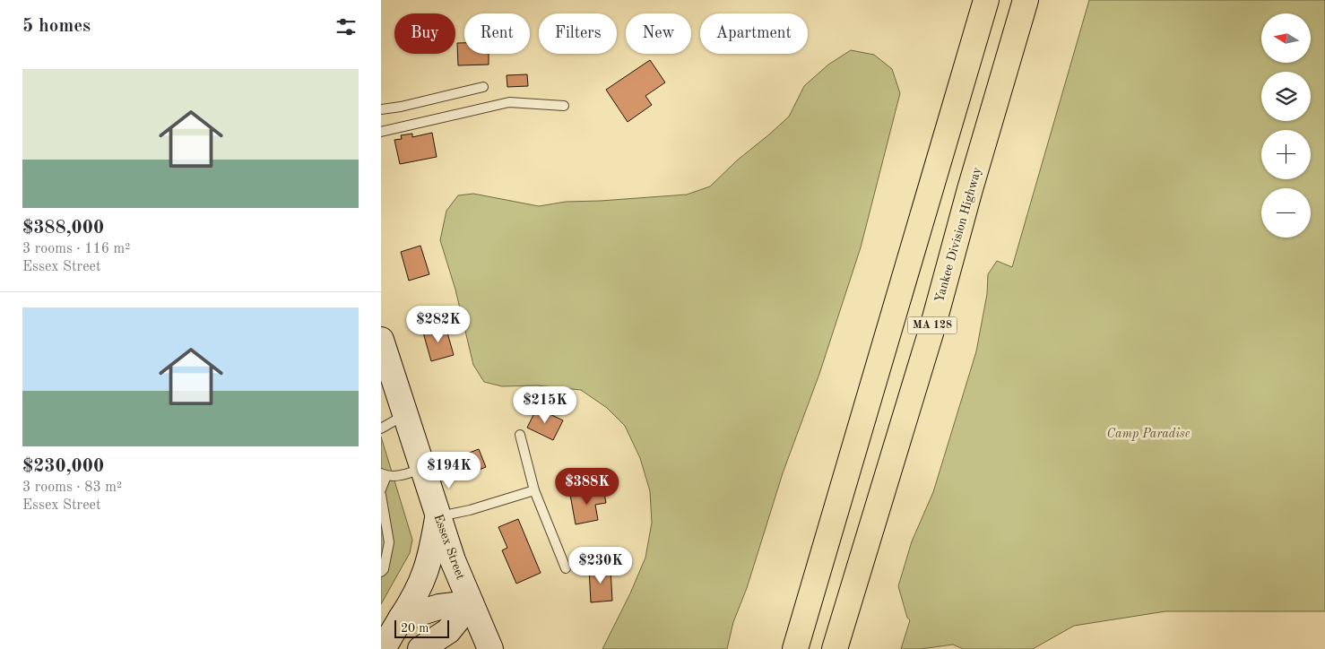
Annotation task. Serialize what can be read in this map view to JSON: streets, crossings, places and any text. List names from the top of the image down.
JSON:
{
  "streets": {
    "highway": ["Yankee Division Highway", "MA 128"],
    "main road": ["Essex Street"]
  },
  "parks": ["Camp Paradise"],
  "scale_bar": "20 m",
  "north": "left",
  "page": {
    "heading": "5 homes",
    "map_buttons": ["+", "−"],
    "chip": [
      "Buy",
      "Rent",
      "Filters",
      "New",
      "Apartment"
    ],
    "list": [
      {
        "name": "$388,000",
        "note": "3 rooms · 116 m² · Essex Street"
      },
      {
        "name": "$230,000",
        "note": "3 rooms · 83 m² · Essex Street"
      }
    ],
    "price": [
      "$282K",
      "$215K",
      "$194K",
      "$388K",
      "$230K"
    ],
    "scale": "20 m"
  }
}
